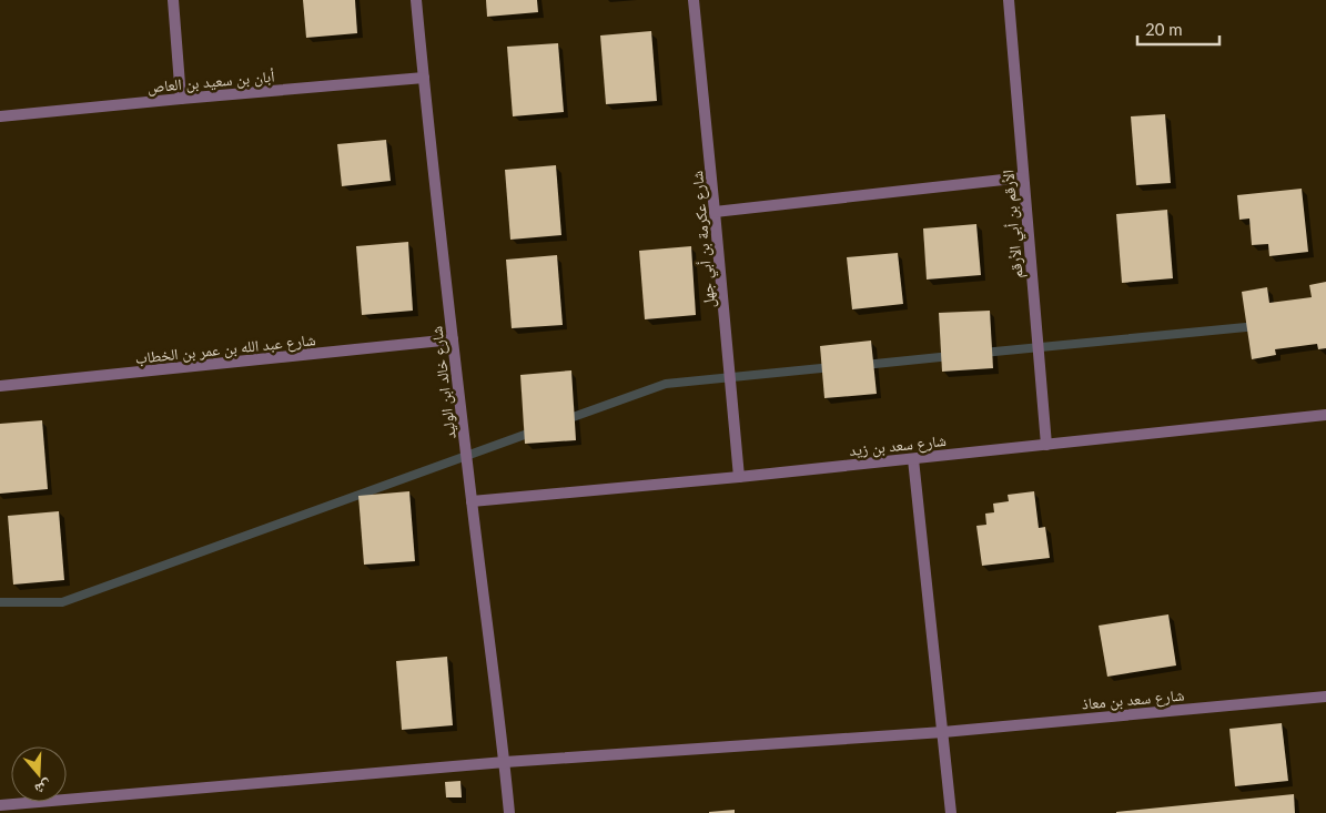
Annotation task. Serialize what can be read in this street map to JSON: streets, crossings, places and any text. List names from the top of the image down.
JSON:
{
  "streets": {
    "street": [
      "أبان بن سعيد بن العاص",
      "الأرقم بن أبي الأرقم",
      "شارع عكرمة بن أبي جهل",
      "شارع عبد الله بن عمر بن الخطاب",
      "شارع خالد ابن الوليد",
      "شارع سعد بن زيد",
      "شارع سعد بن معاذ"
    ]
  },
  "crossings": [
    ["أبان بن سعيد بن العاص", "شارع خالد ابن الوليد"],
    ["الأرقم بن أبي الأرقم", "شارع سعد بن زيد"],
    ["شارع عكرمة بن أبي جهل", "شارع سعد بن زيد"],
    ["شارع عبد الله بن عمر بن الخطاب", "شارع خالد ابن الوليد"],
    ["شارع خالد ابن الوليد", "شارع سعد بن زيد"],
    ["شارع خالد ابن الوليد", "شارع سعد بن معاذ"]
  ],
  "scale_bar": "20 m",
  "north": "bottom"
}
